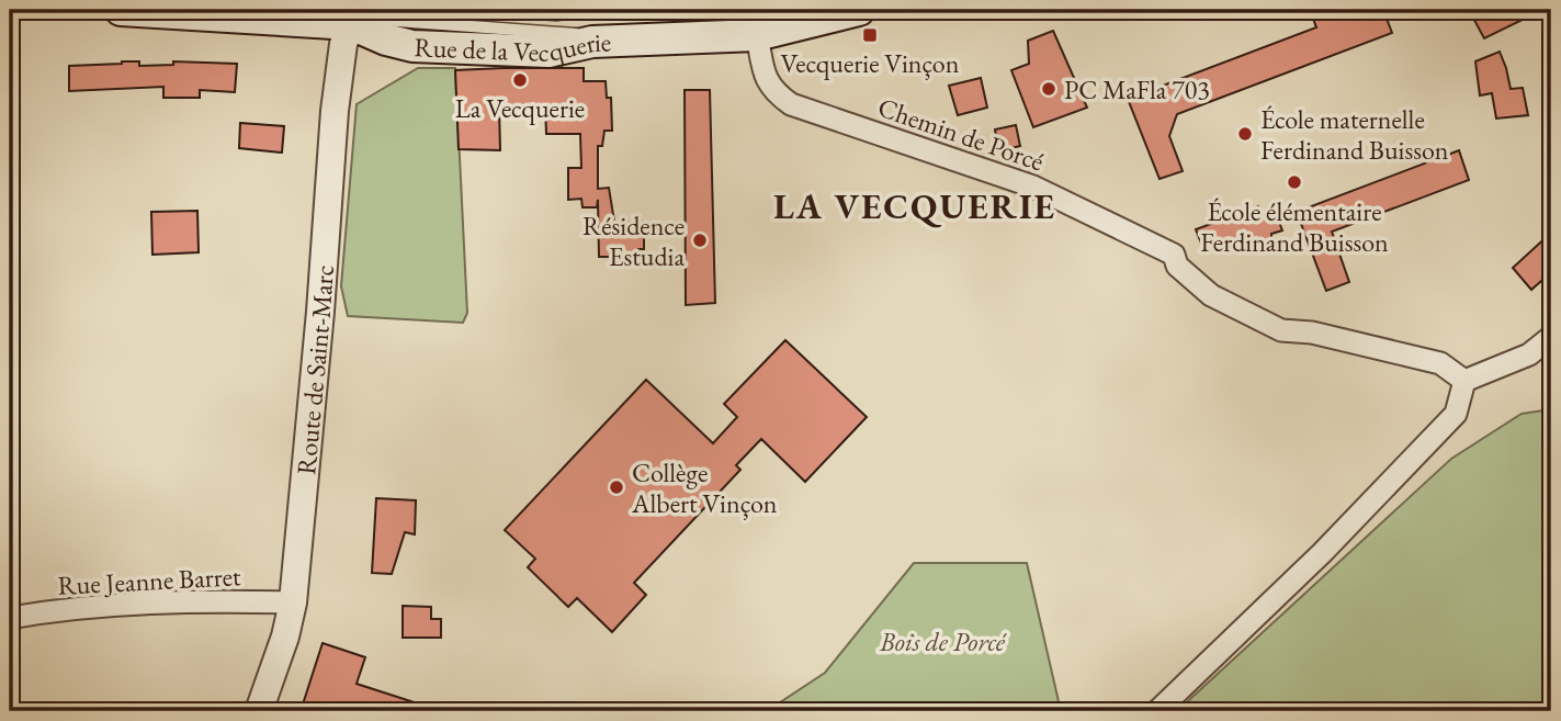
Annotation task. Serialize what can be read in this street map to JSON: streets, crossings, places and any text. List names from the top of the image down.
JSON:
{
  "streets": {
    "main road": ["Rue de la Vecquerie"],
    "street": ["Chemin de Porcé", "Route de Saint-Marc", "Rue Jeanne Barret"]
  },
  "crossings": [
    ["Rue de la Vecquerie", "Chemin de Porcé"],
    ["Rue de la Vecquerie", "Route de Saint-Marc"],
    ["Route de Saint-Marc", "Rue Jeanne Barret"]
  ],
  "districts": ["LA VECQUERIE"],
  "parks": ["Bois de Porcé"],
  "places": {
    "transit": ["Vecquerie Vinçon"],
    "other": [
      "La Vecquerie",
      "PC MaFla 703",
      "École maternelle Ferdinand Buisson",
      "École élémentaire Ferdinand Buisson",
      "Résidence Estudia",
      "Collège Albert Vinçon"
    ]
  }
}
